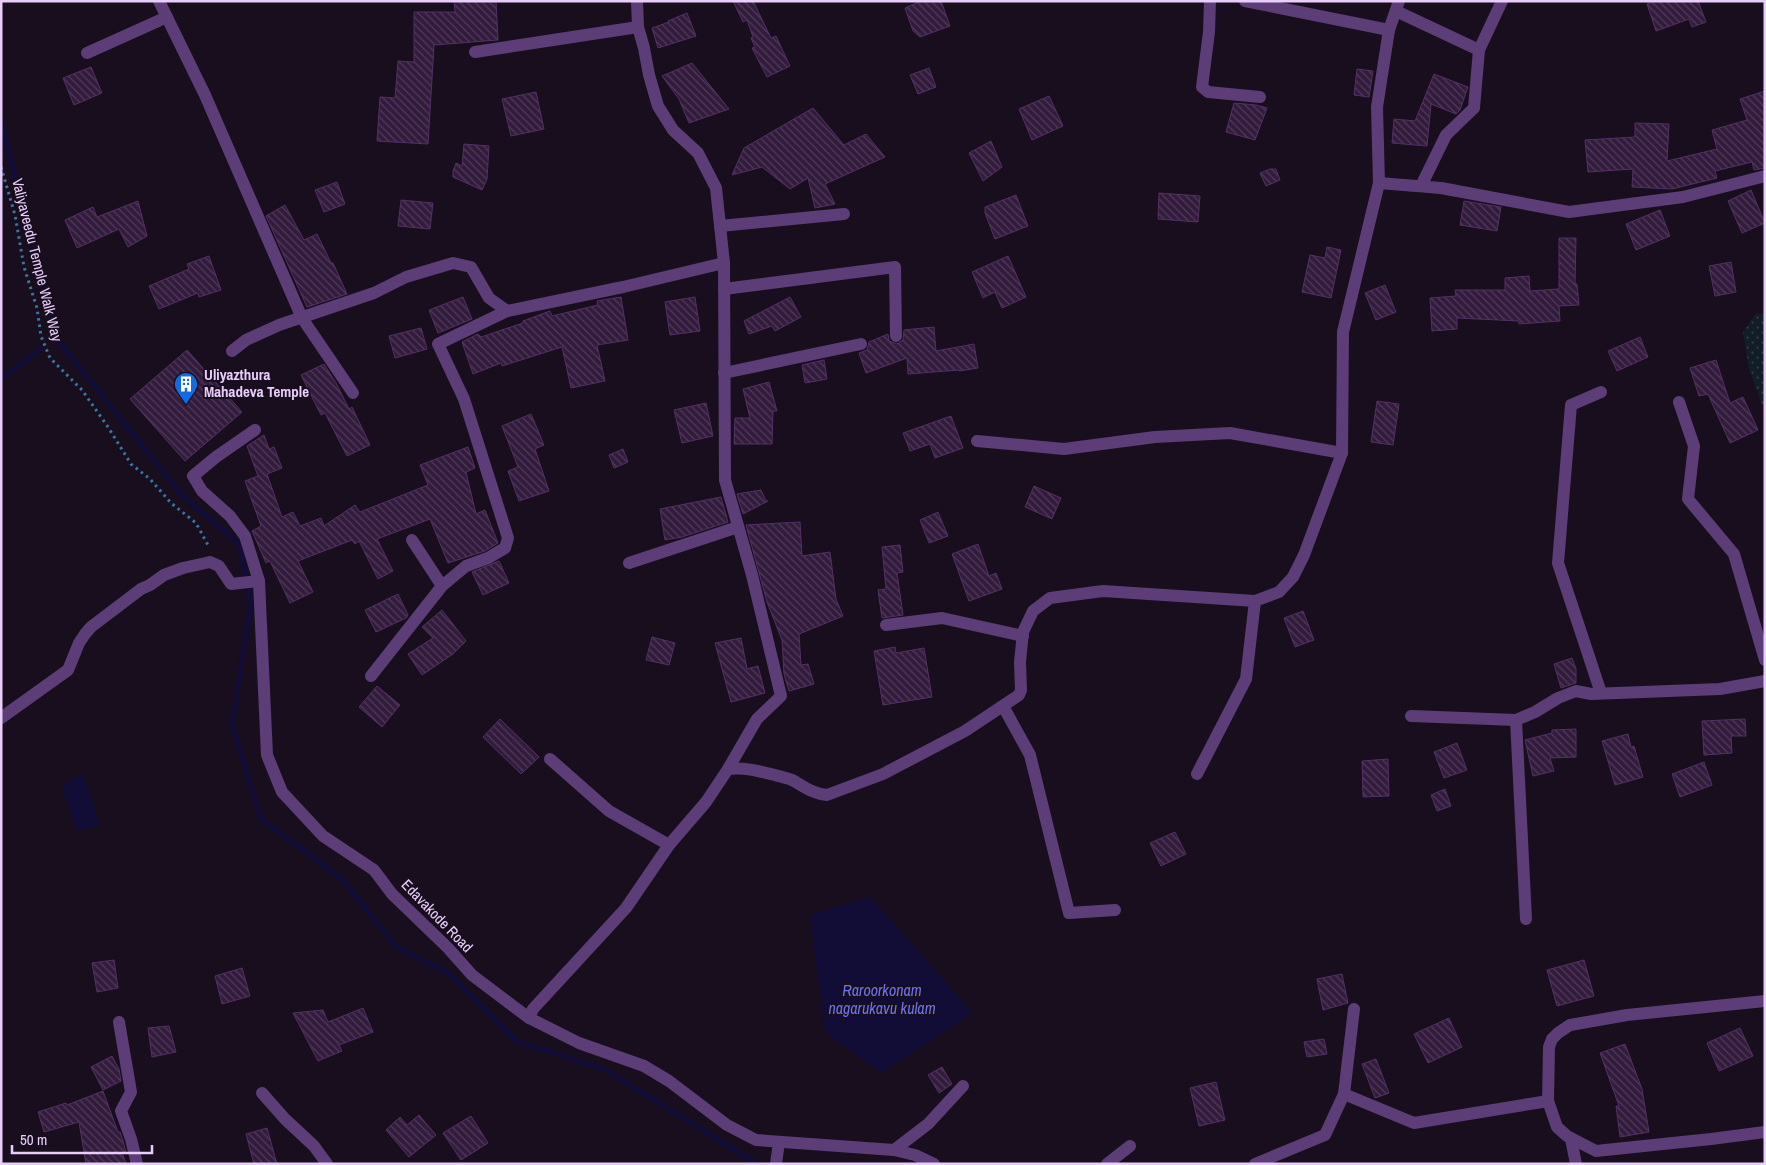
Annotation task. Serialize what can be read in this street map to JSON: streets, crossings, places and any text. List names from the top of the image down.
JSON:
{
  "streets": {
    "street": ["Edavakode Road"],
    "path": ["Valiyaveedu Temple Walk Way"]
  },
  "water": ["Raroorkonam nagarukavu kulam"],
  "places": {
    "building": ["Uliyazthura Mahadeva Temple"]
  },
  "scale_bar": "50 m"
}
